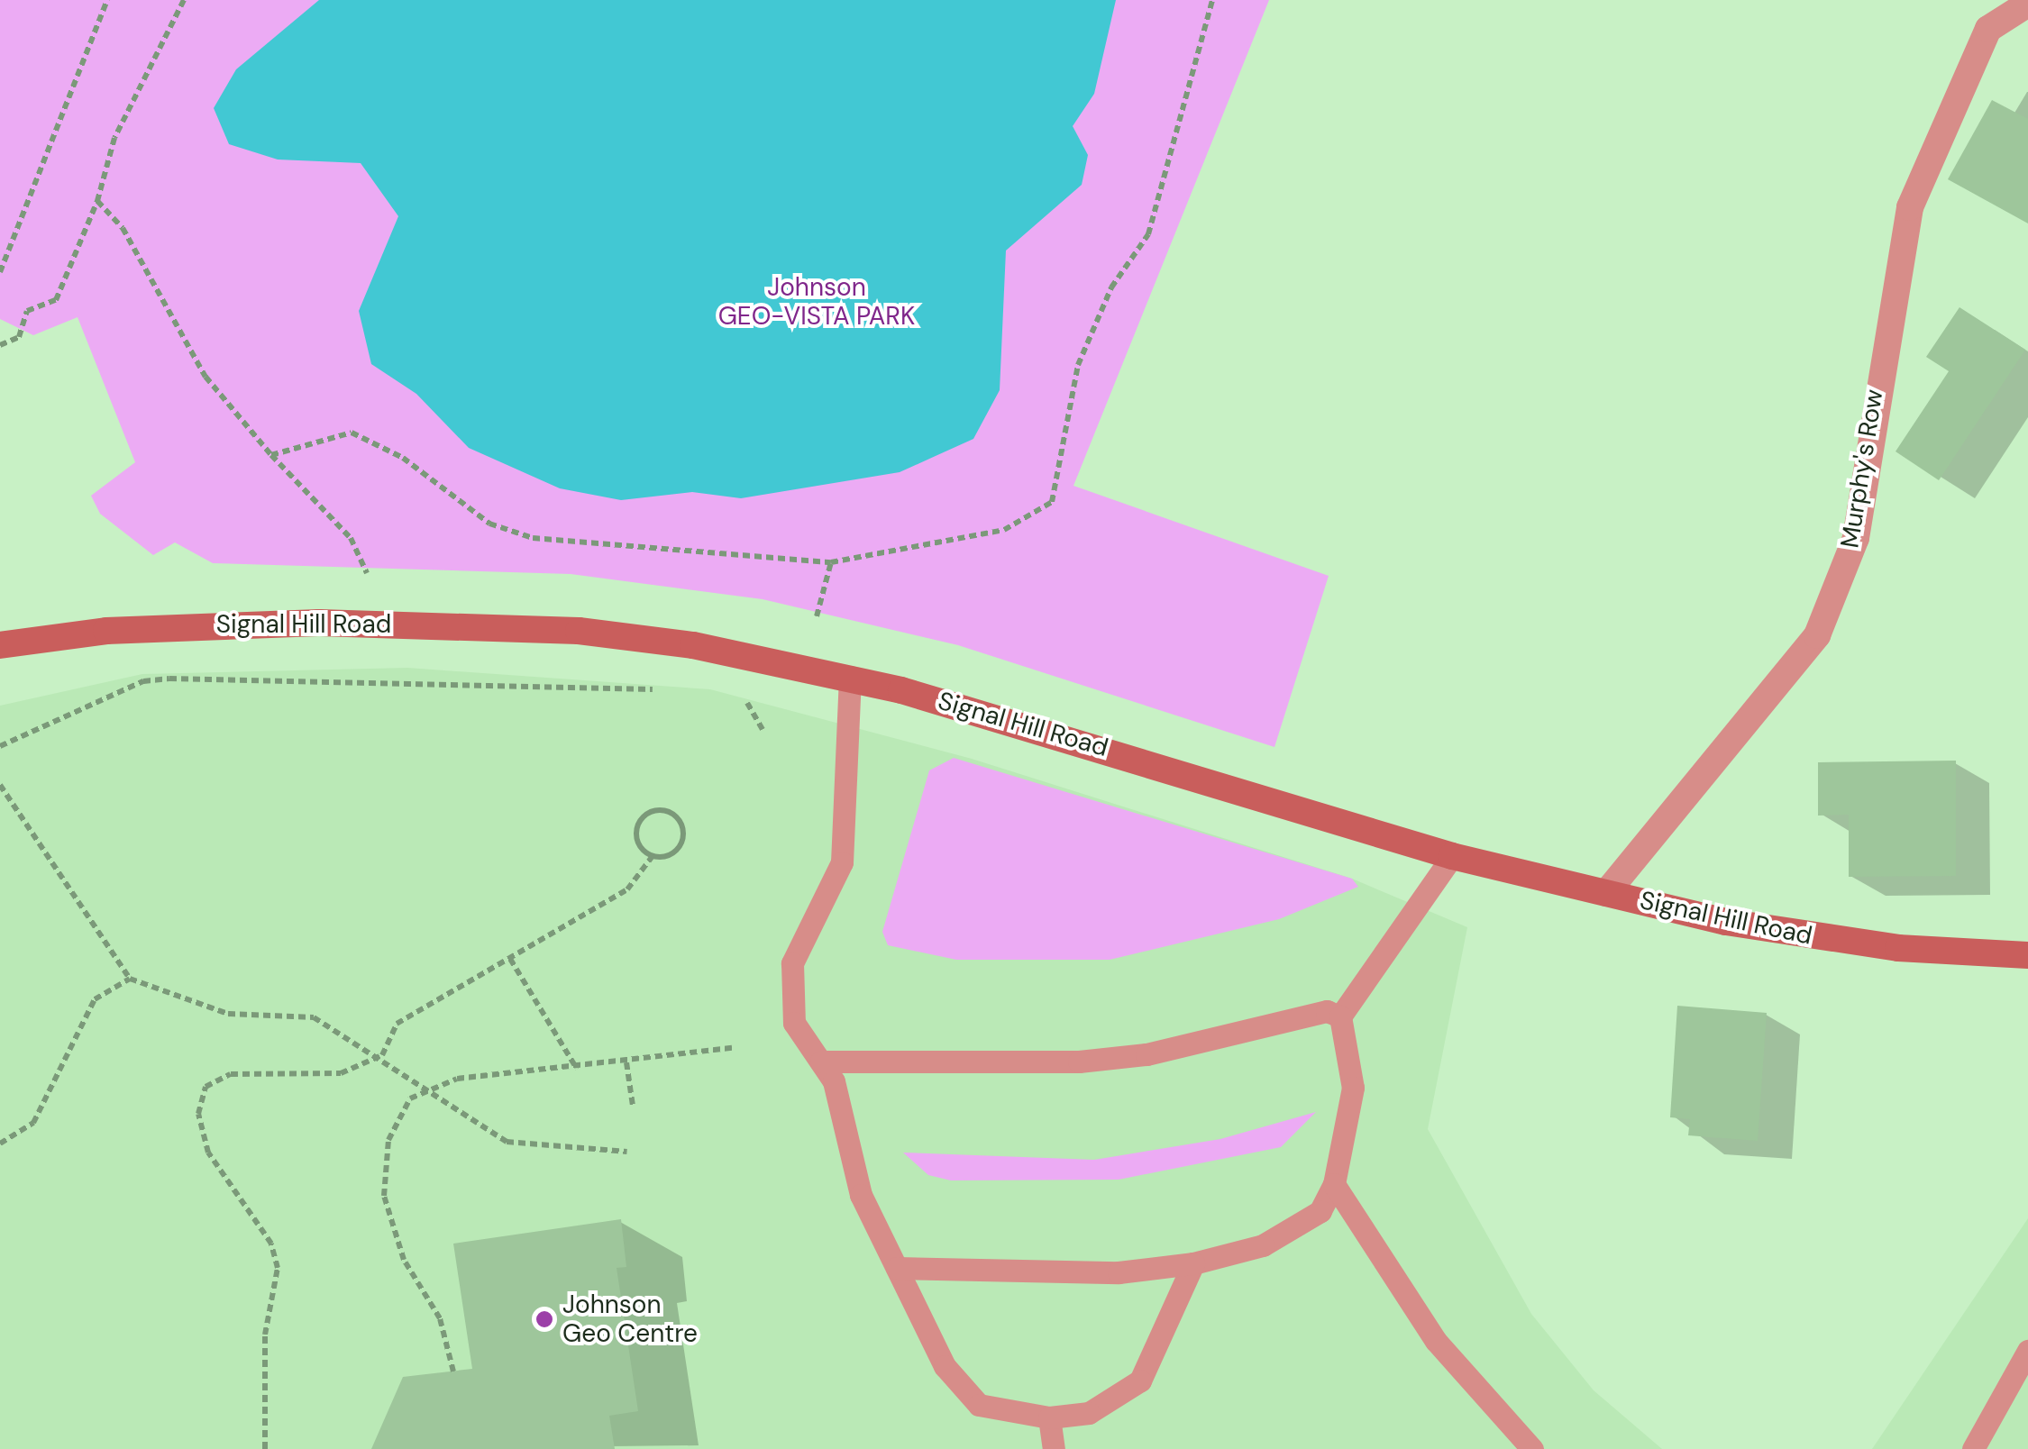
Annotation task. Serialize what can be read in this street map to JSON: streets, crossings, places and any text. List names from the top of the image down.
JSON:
{
  "streets": {
    "street": ["Murphy's Row", "Signal Hill Road"]
  },
  "crossings": [
    ["Murphy's Row", "Signal Hill Road"]
  ],
  "parks": ["Johnson GEO-VISTA PARK"],
  "places": ["Johnson Geo Centre"]
}
